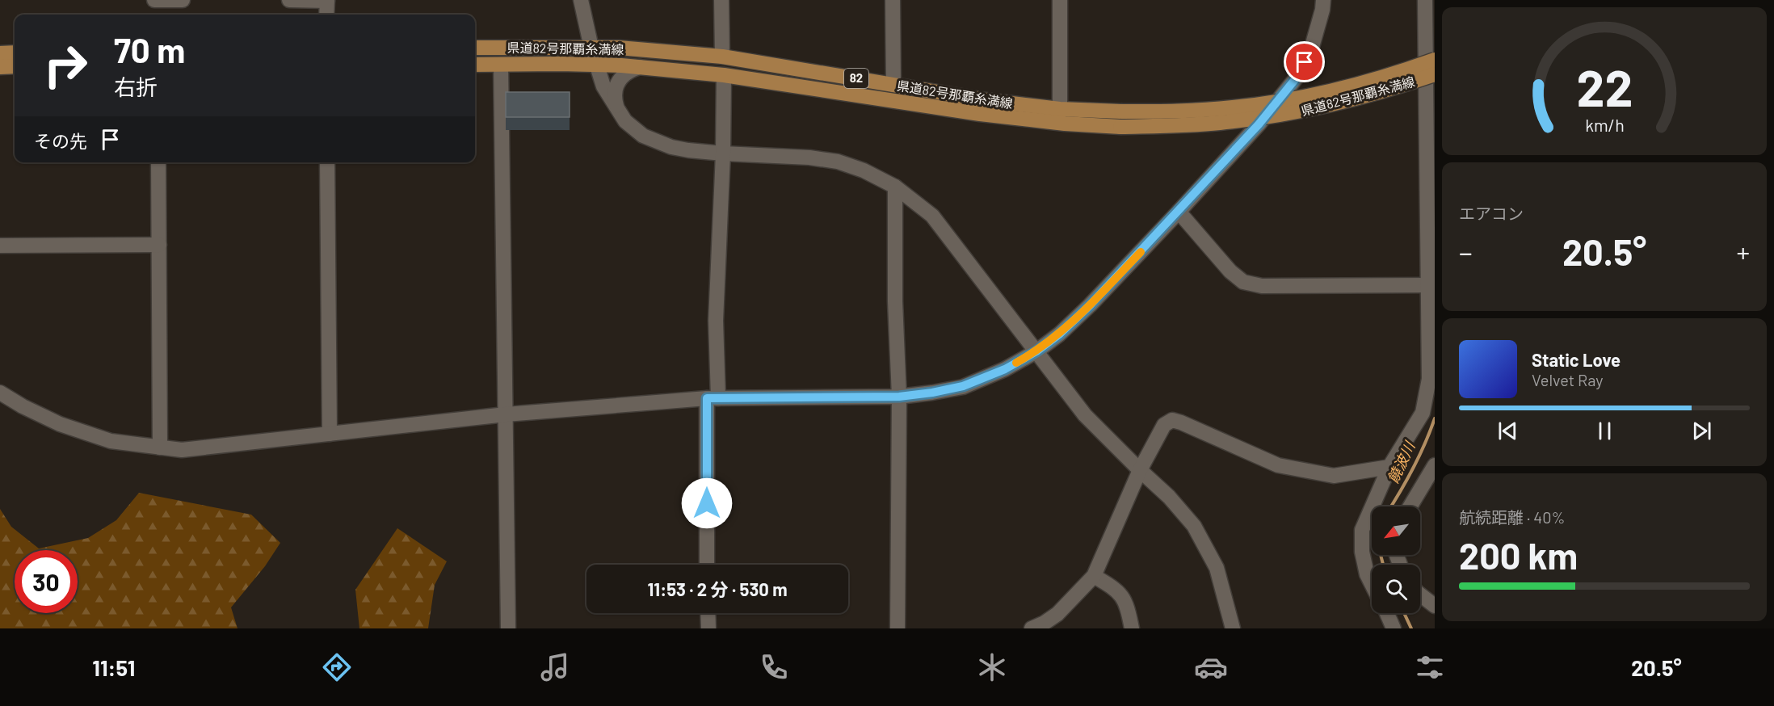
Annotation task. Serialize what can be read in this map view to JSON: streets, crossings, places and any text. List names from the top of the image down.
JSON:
{
  "streets": {
    "main road": ["県道82号那覇糸満線", "82"]
  },
  "water": ["饒波川"],
  "north": "bottom left",
  "page": {
    "turn": ["70 m", "右折"],
    "then": "その先",
    "tile": [
      "エアコン",
      ["航続距離 · 40%", "200 km"]
    ],
    "heat": ["−", "20.5°", "+"],
    "song": ["Static Love", "Velvet Ray"],
    "limit": "30",
    "trip": "11:53 · 2 分 · 530 m",
    "tabs": ["11:51", "20.5°"],
    "gauge": ["22", "km/h"]
  }
}
